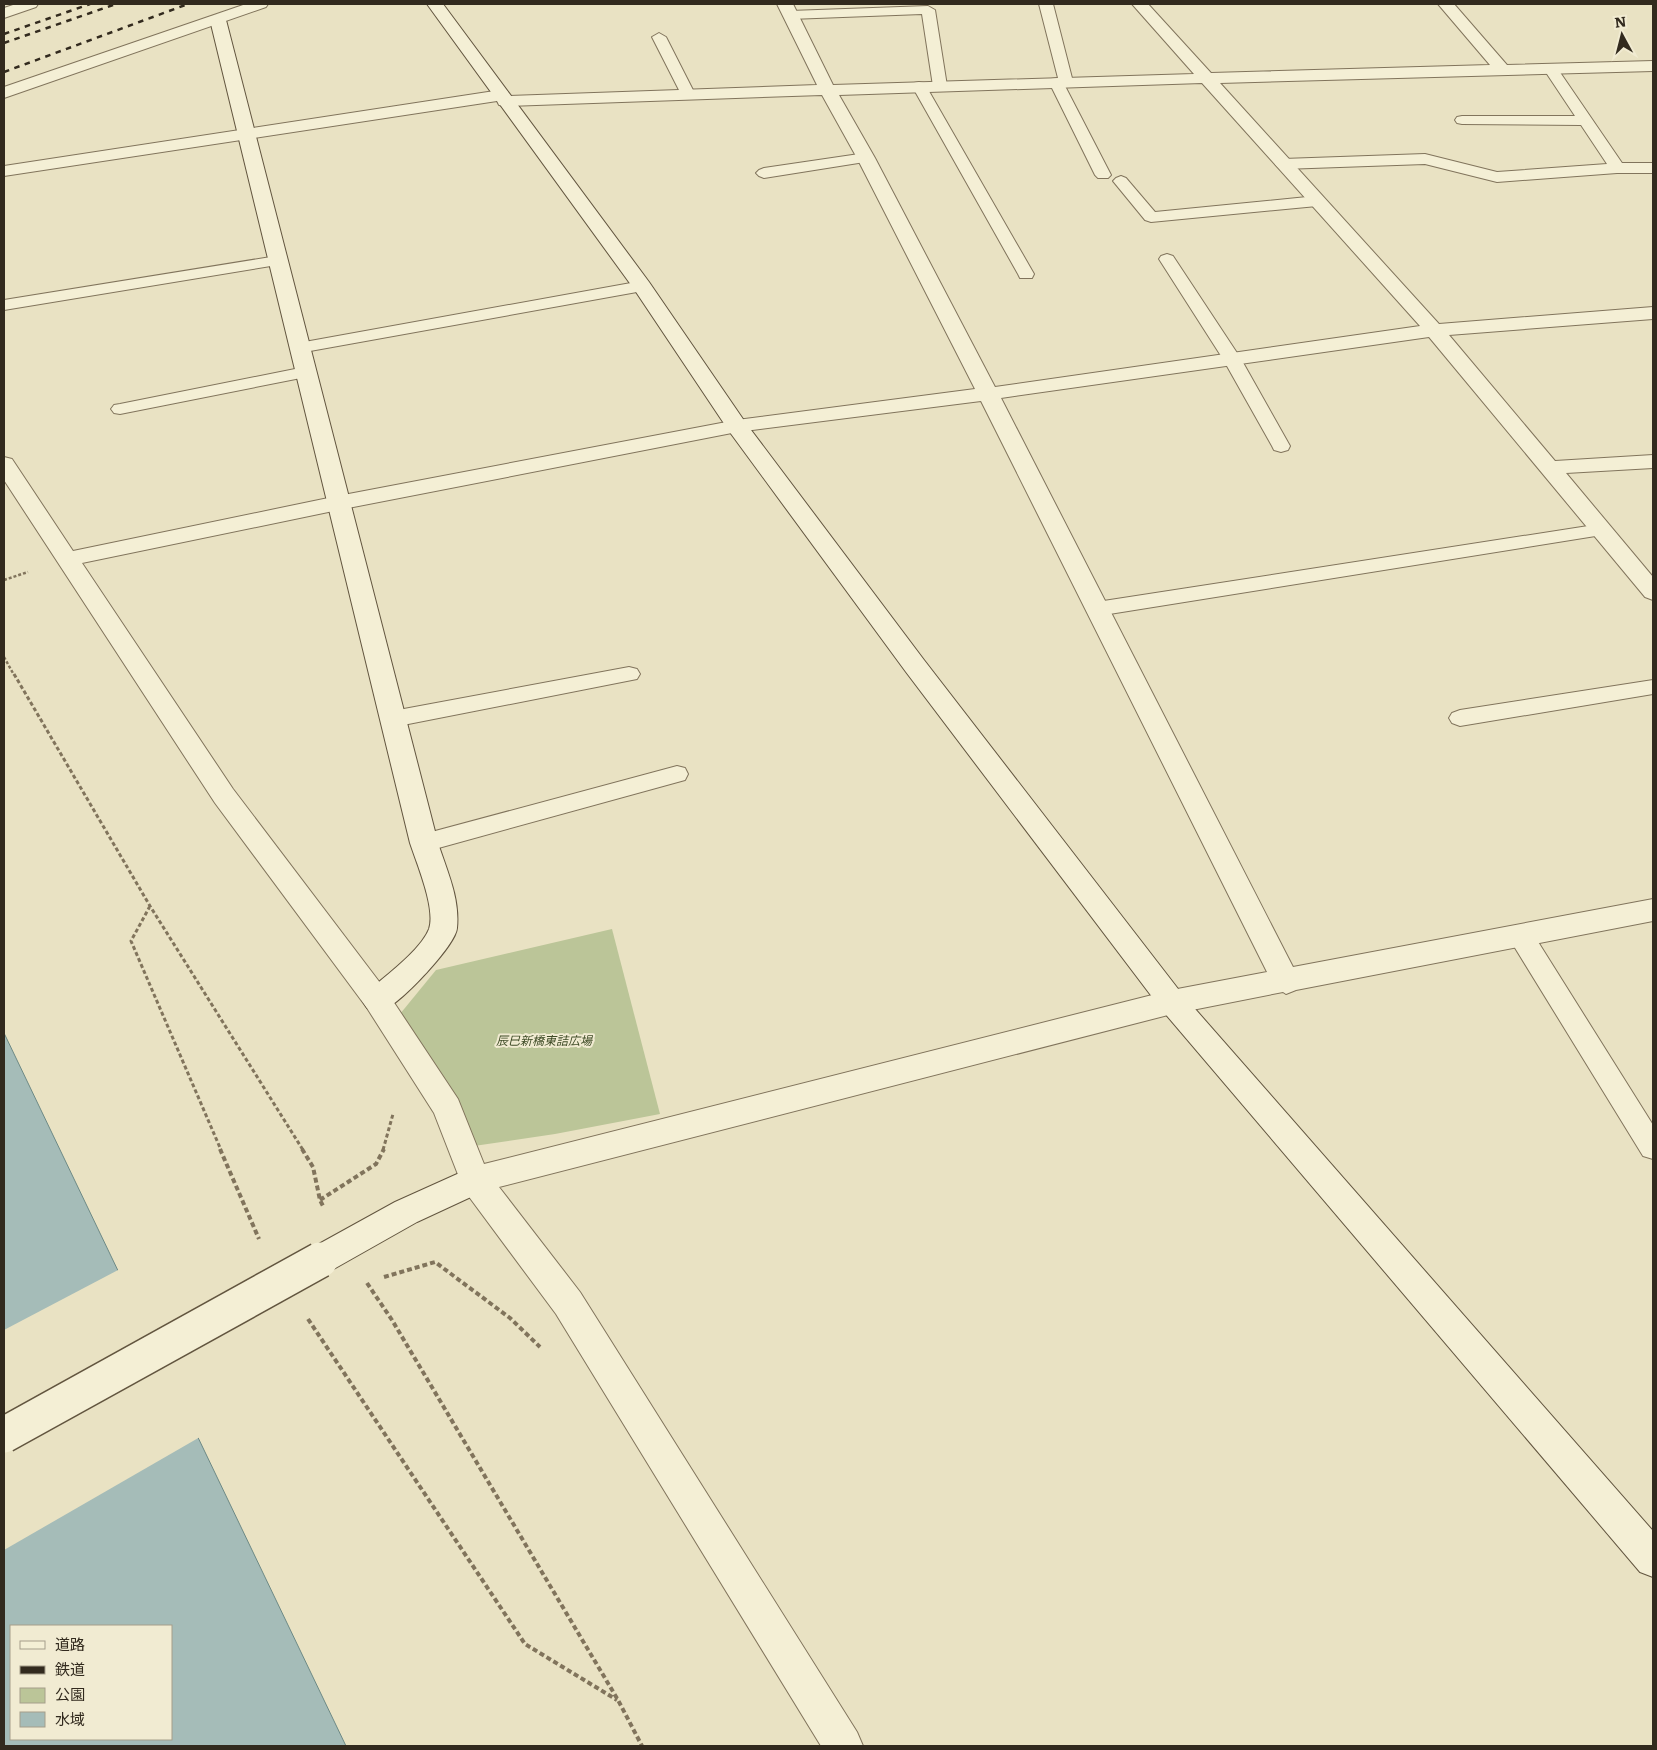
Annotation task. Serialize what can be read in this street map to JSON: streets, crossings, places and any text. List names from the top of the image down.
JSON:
{
  "parks": ["辰巳新橋東詰広場"],
  "legend": [
    "道路",
    "鉄道",
    "公園",
    "水域"
  ],
  "north": "top"
}
